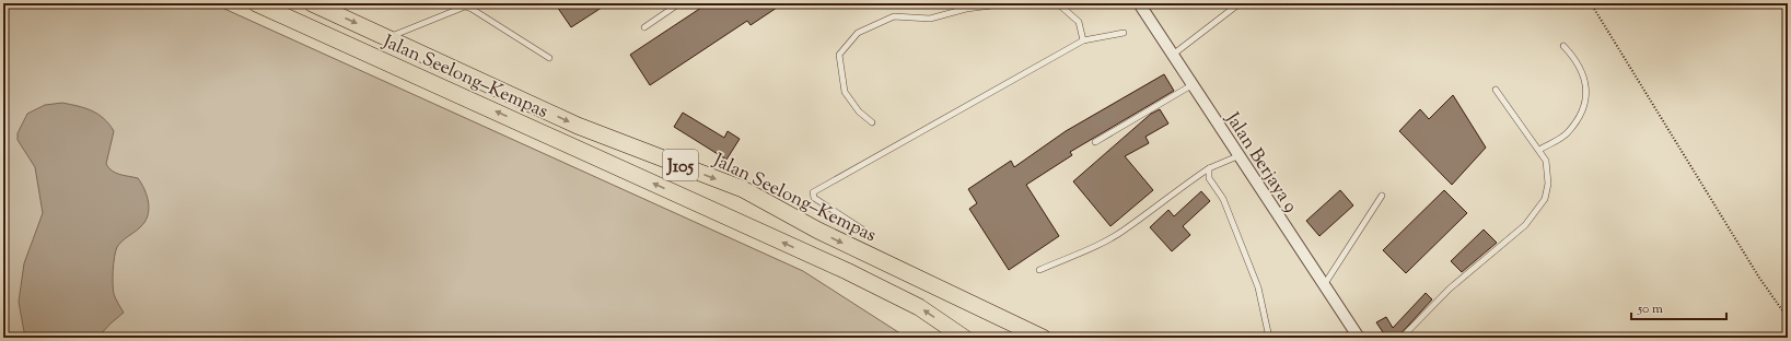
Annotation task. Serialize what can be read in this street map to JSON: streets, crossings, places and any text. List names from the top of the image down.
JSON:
{
  "streets": {
    "main road": ["Jalan Seelong–Kempas", "J105"],
    "street": ["Jalan Berjaya 9"]
  },
  "scale_bar": "50 m"
}
